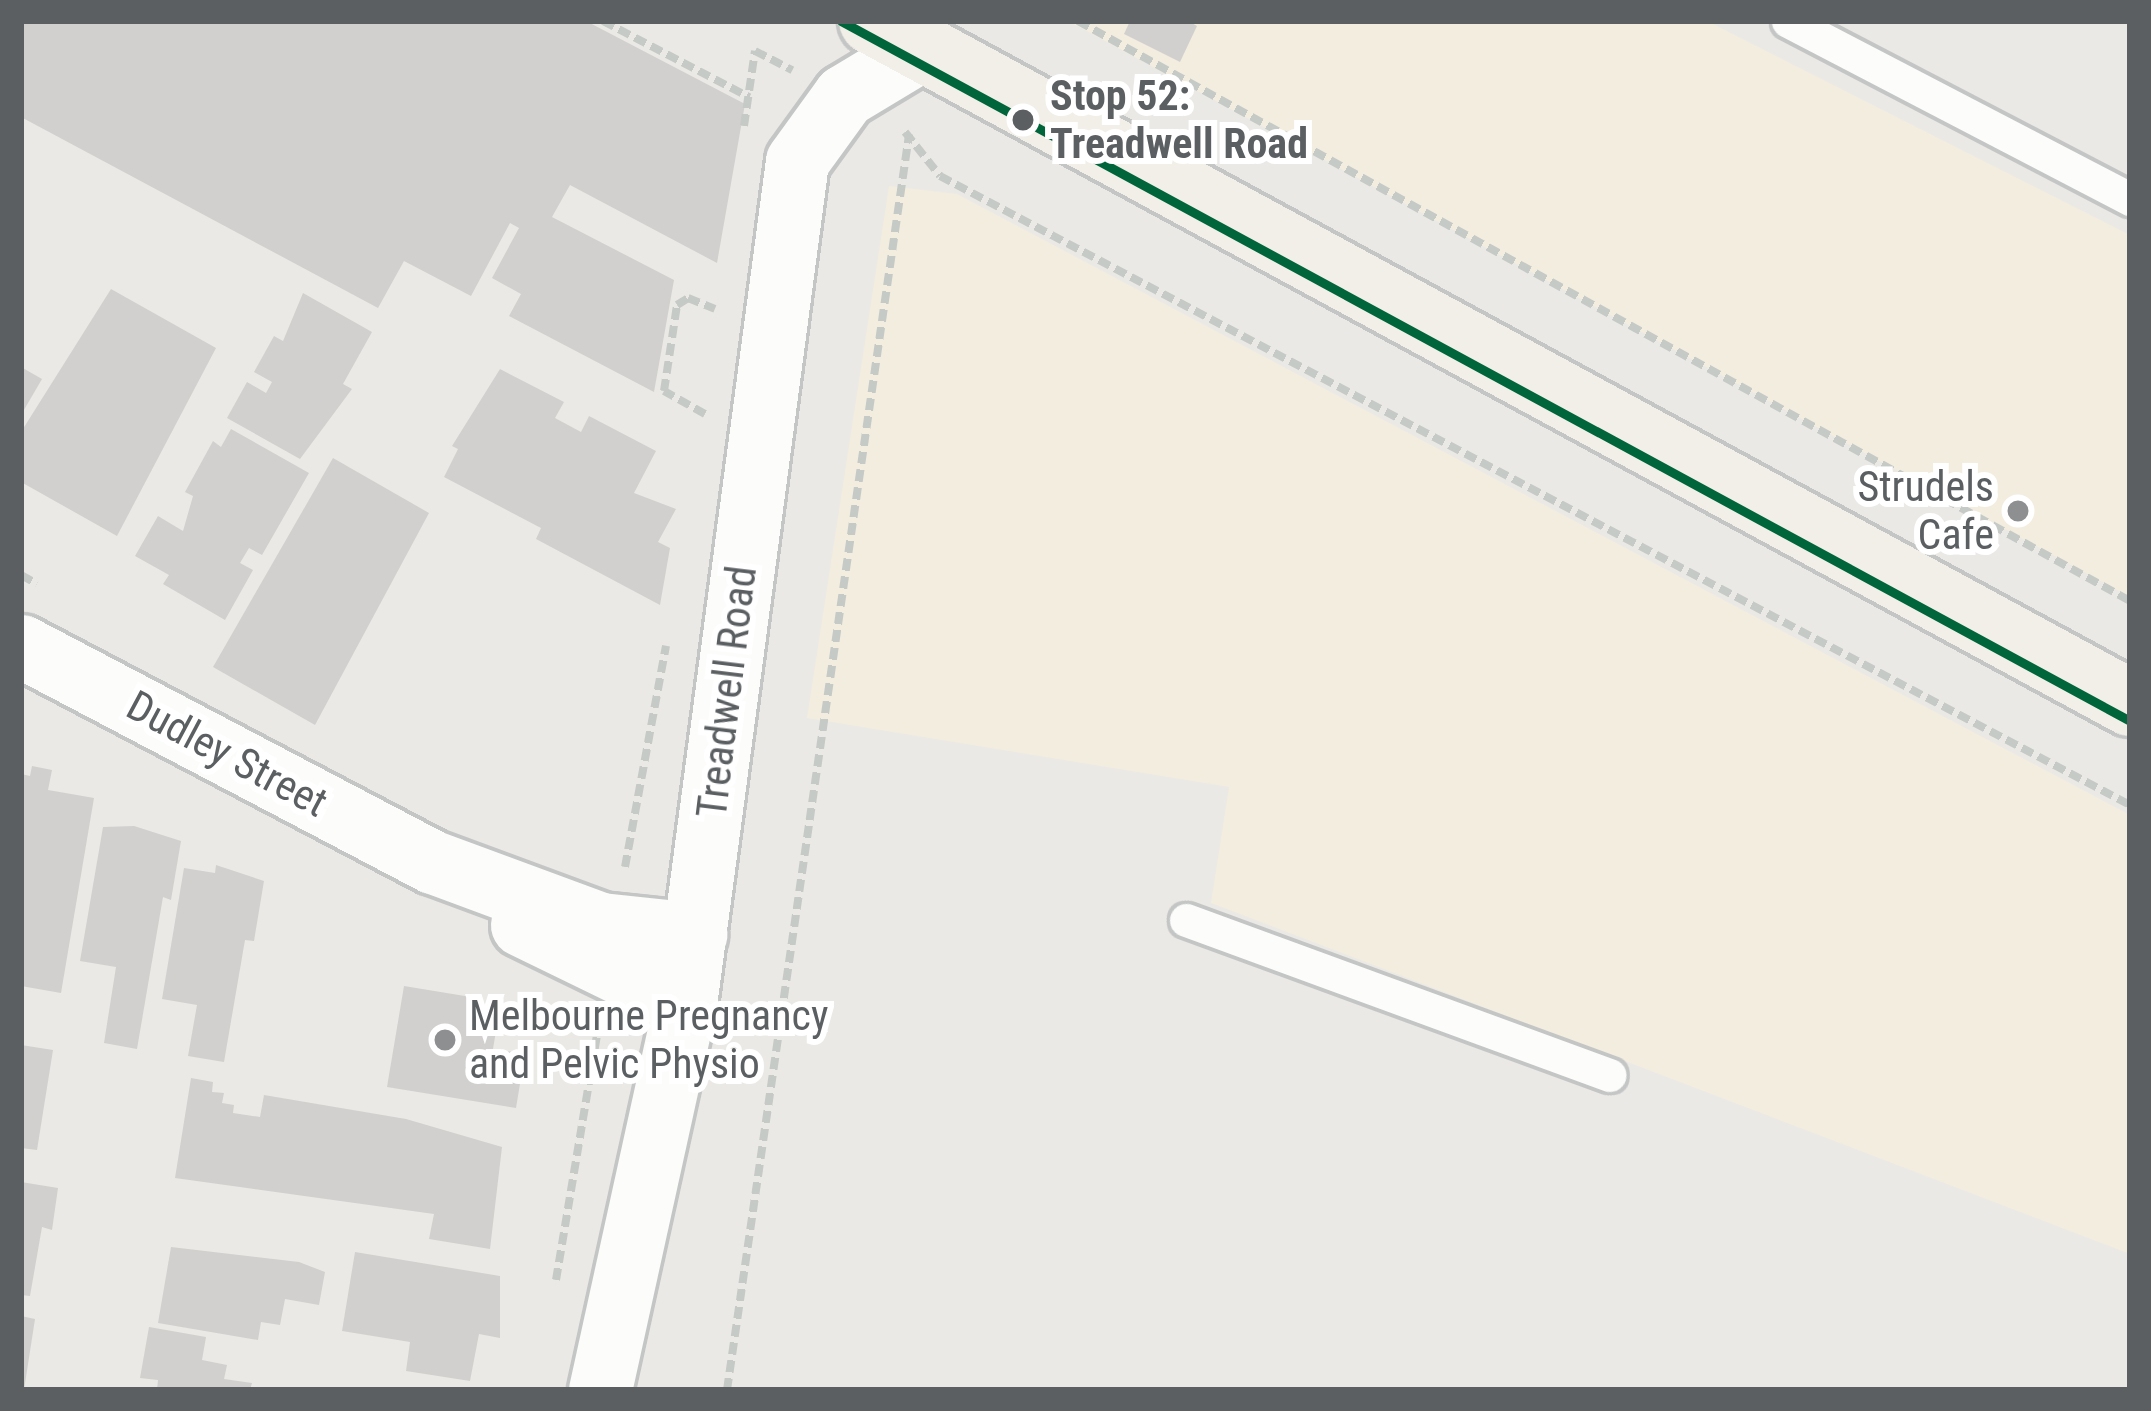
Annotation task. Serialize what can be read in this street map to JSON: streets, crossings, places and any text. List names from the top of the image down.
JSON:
{
  "streets": {
    "street": ["Treadwell Road", "Dudley Street"]
  },
  "crossings": [
    ["Treadwell Road", "Dudley Street"]
  ],
  "places": ["Stop 52: Treadwell Road", "Strudels Cafe", "Melbourne Pregnancy and Pelvic Physio"]
}
